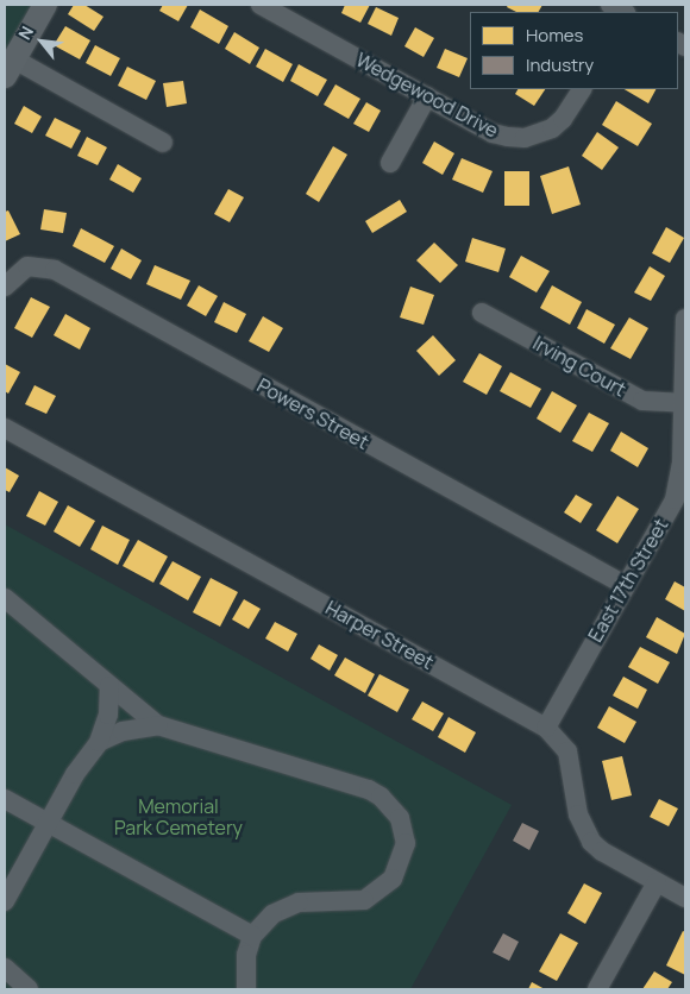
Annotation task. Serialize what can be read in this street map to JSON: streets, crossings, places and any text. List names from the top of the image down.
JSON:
{
  "streets": {
    "street": [
      "Wedgewood Drive",
      "Irving Court",
      "Powers Street",
      "East 17th Street",
      "Harper Street"
    ]
  },
  "crossings": [
    ["Irving Court", "East 17th Street"],
    ["Powers Street", "East 17th Street"],
    ["East 17th Street", "Harper Street"]
  ],
  "parks": ["Memorial Park Cemetery"],
  "legend": ["Homes", "Industry"],
  "north": "top left"
}
